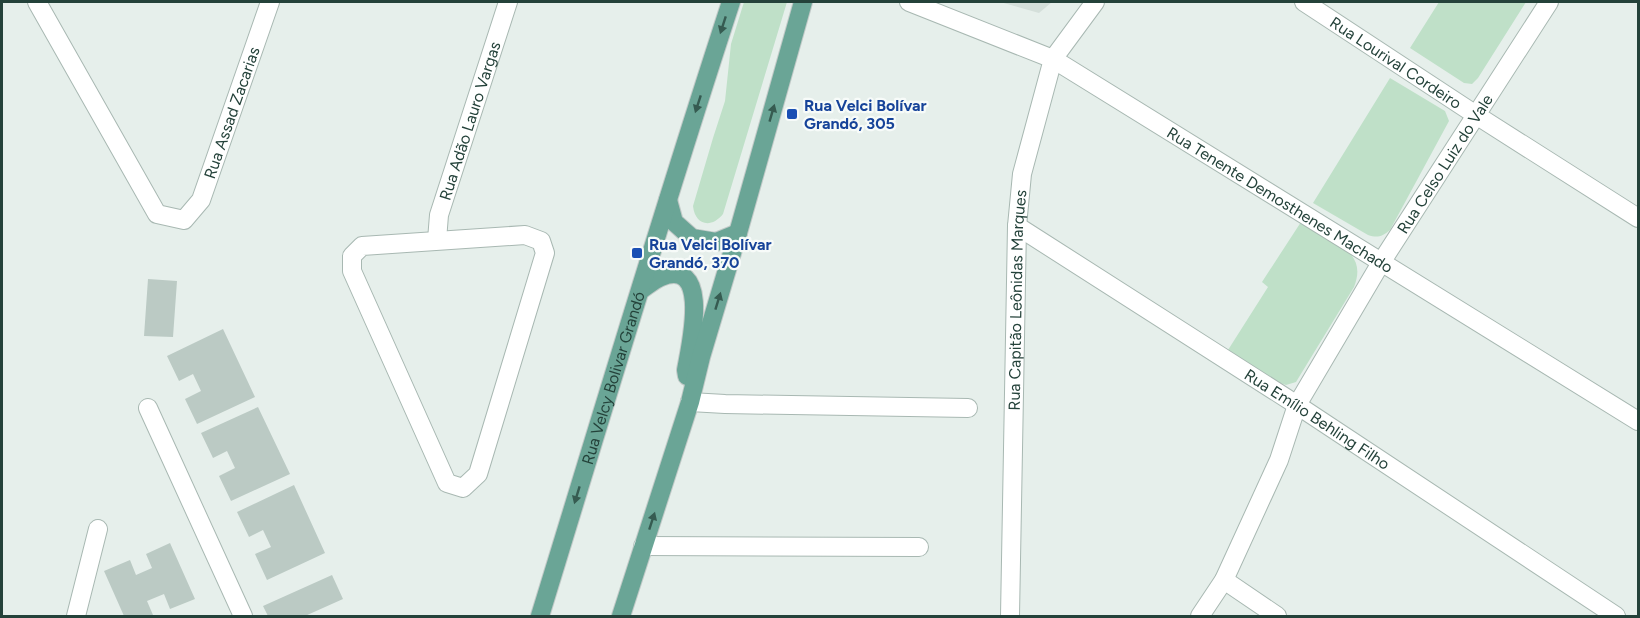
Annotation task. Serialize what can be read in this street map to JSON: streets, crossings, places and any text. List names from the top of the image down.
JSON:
{
  "streets": {
    "main road": ["Rua Velcy Bolivar Grandó"],
    "street": [
      "Rua Lourival Cordeiro",
      "Rua Assad Zacarias",
      "Rua Adão Lauro Vargas",
      "Rua Celso Luiz do Vale",
      "Rua Tenente Demosthenes Machado",
      "Rua Capitão Leônidas Marques",
      "Rua Emílio Behling Filho"
    ]
  },
  "crossings": [
    ["Rua Lourival Cordeiro", "Rua Celso Luiz do Vale"],
    ["Rua Celso Luiz do Vale", "Rua Tenente Demosthenes Machado"],
    ["Rua Celso Luiz do Vale", "Rua Emílio Behling Filho"],
    ["Rua Tenente Demosthenes Machado", "Rua Capitão Leônidas Marques"],
    ["Rua Capitão Leônidas Marques", "Rua Emílio Behling Filho"]
  ],
  "places": {
    "transit": ["Rua Velci Bolívar Grandó, 305", "Rua Velci Bolívar Grandó, 370"]
  }
}
